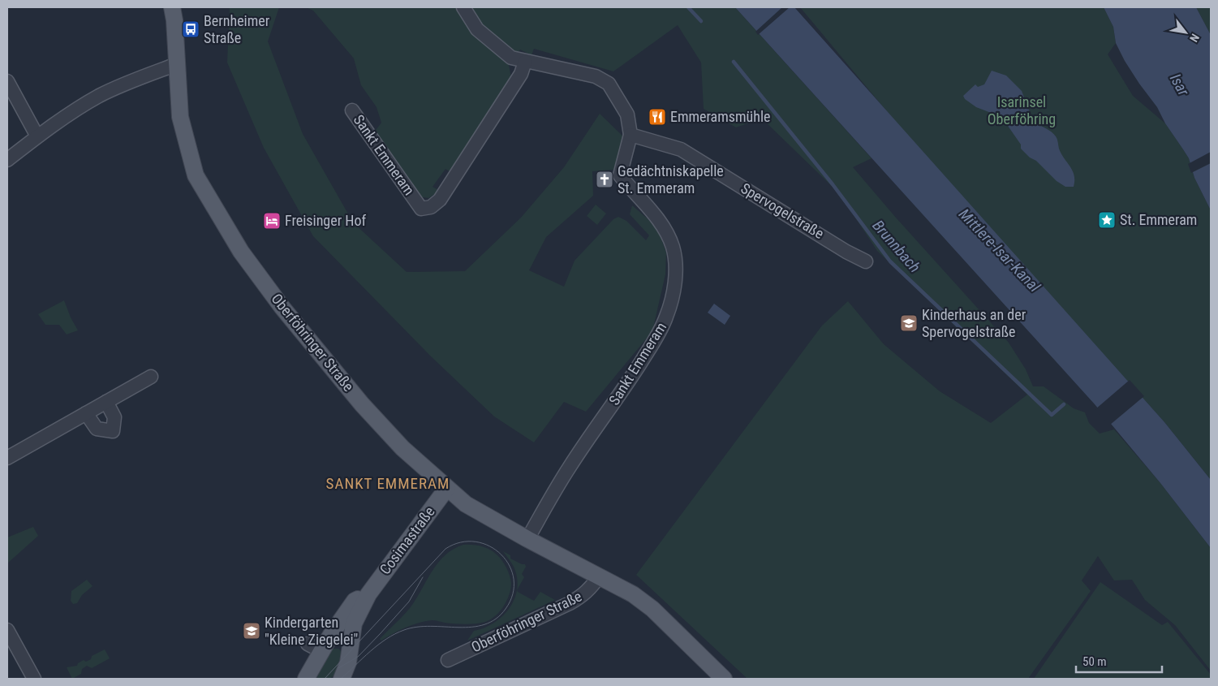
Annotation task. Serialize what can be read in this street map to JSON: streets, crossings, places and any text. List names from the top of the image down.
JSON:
{
  "streets": {
    "main road": ["Oberföhringer Straße", "Cosimastraße"],
    "street": ["Sankt Emmeram", "Spervogelstraße"]
  },
  "crossings": [
    ["Sankt Emmeram", "Spervogelstraße"],
    ["Sankt Emmeram", "Oberföhringer Straße"],
    ["Oberföhringer Straße", "Cosimastraße"]
  ],
  "districts": ["SANKT EMMERAM"],
  "water": ["Isar", "Brunnbach", "Mittlere-Isar-Kanal"],
  "parks": ["Isarinsel Oberföhring"],
  "places": {
    "bus stop": ["Bernheimer Straße"],
    "restaurant": ["Emmeramsmühle"],
    "church": ["Gedächtniskapelle St. Emmeram"],
    "place": ["St. Emmeram"],
    "hotel": ["Freisinger Hof"],
    "school or university": ["Kinderhaus an der Spervogelstraße", "Kindergarten \"Kleine Ziegelei\""]
  },
  "scale_bar": "50 m",
  "north": "bottom right"
}
